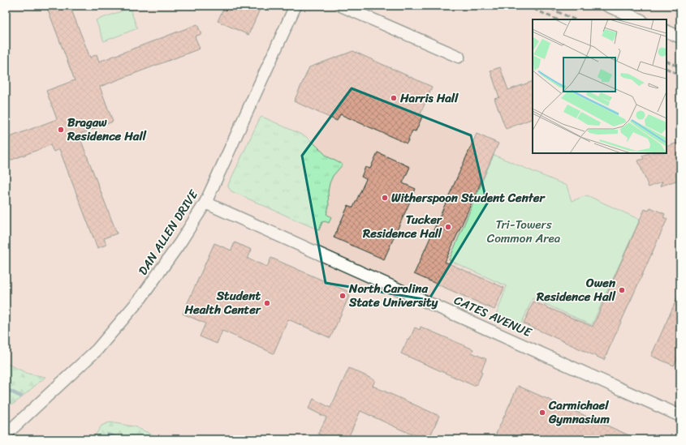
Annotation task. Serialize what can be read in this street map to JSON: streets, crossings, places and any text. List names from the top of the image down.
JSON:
{
  "streets": {
    "street": ["DAN ALLEN DRIVE", "CATES AVENUE"]
  },
  "crossings": [
    ["DAN ALLEN DRIVE", "CATES AVENUE"]
  ],
  "parks": ["Tri-Towers Common Area"],
  "places": [
    "Harris Hall",
    "Bragaw Residence Hall",
    "Witherspoon Student Center",
    "Tucker Residence Hall",
    "Owen Residence Hall",
    "North Carolina State University",
    "Student Health Center",
    "Carmichael Gymnasium"
  ]
}
